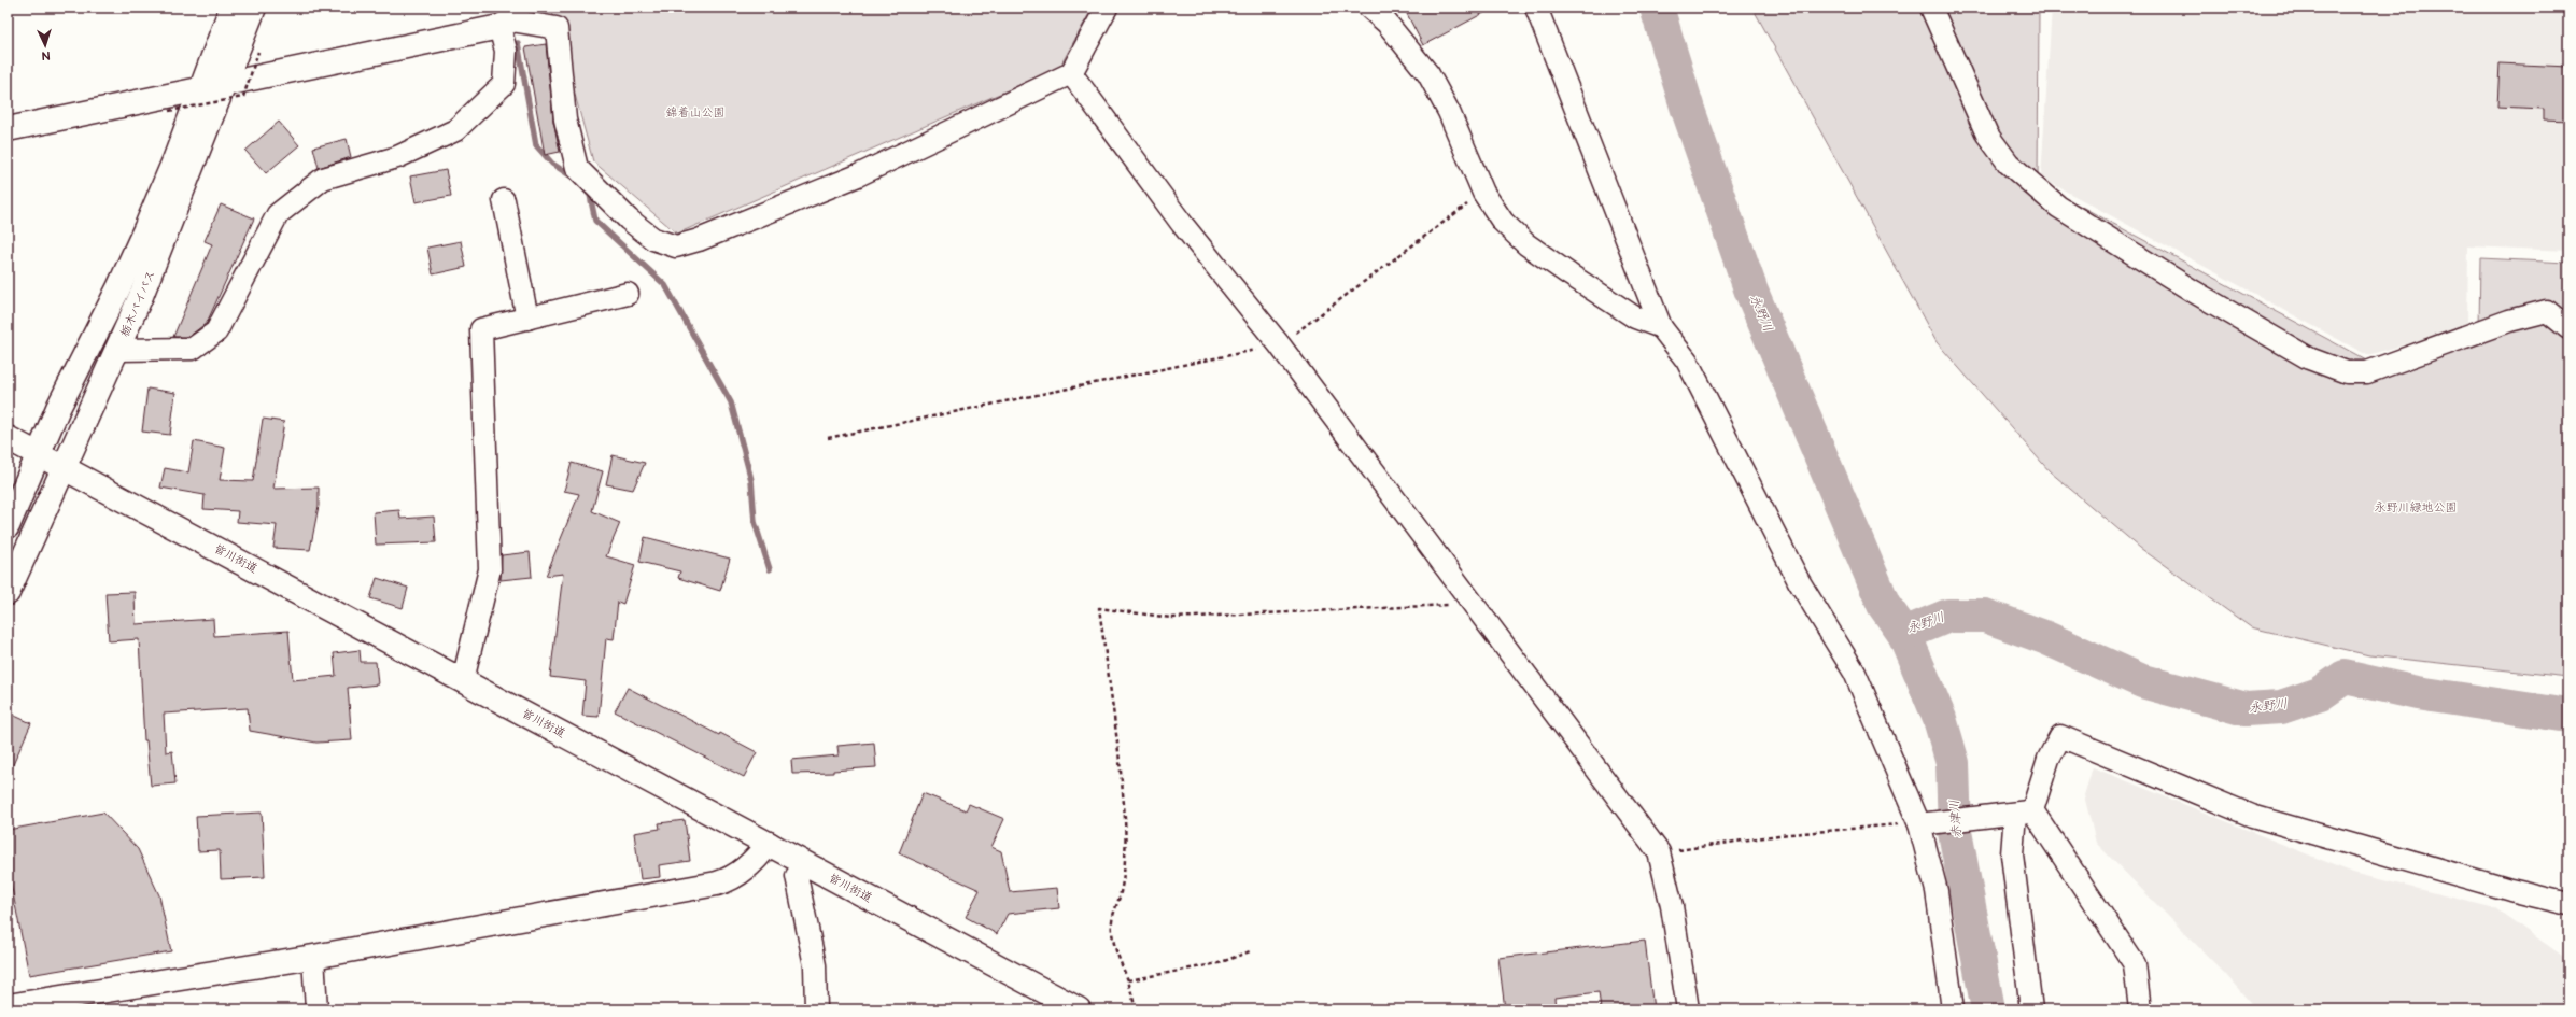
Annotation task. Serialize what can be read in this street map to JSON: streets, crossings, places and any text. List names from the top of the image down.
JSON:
{
  "streets": {
    "main road": ["栃木バイパス", "皆川街道"]
  },
  "crossings": [
    ["栃木バイパス", "皆川街道"]
  ],
  "water": ["永野川", "赤津川"],
  "parks": ["錦着山公園", "永野川緑地公園"],
  "north": "bottom"
}
